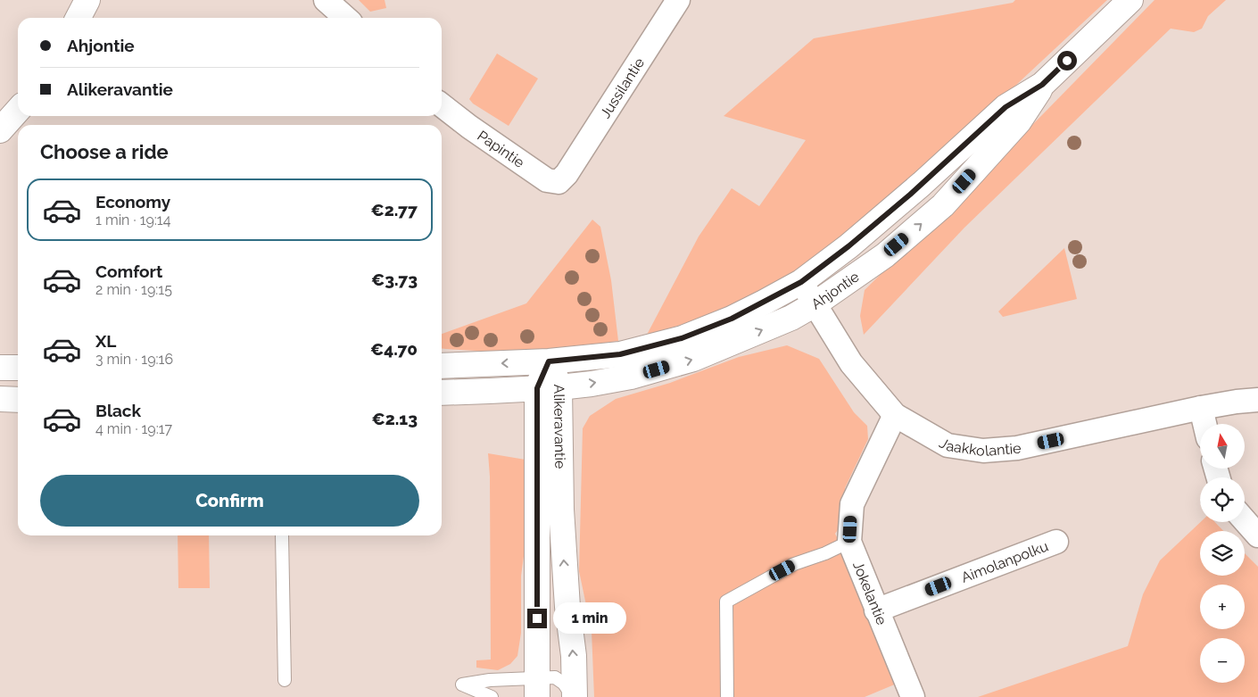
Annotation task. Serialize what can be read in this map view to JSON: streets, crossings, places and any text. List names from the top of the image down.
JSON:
{
  "streets": {
    "main road": ["Ahjontie", "Alikeravantie"],
    "street": [
      "Jussilantie",
      "Papintie",
      "Jaakkolantie",
      "Aimolanpolku",
      "Jokelantie"
    ]
  },
  "crossings": [
    ["Jussilantie", "Papintie"],
    ["Ahjontie", "Alikeravantie"],
    ["Ahjontie", "Jaakkolantie"],
    ["Jaakkolantie", "Jokelantie"],
    ["Aimolanpolku", "Jokelantie"]
  ],
  "north": "top",
  "page": {
    "banner": ["Ahjontie", "Alikeravantie"],
    "heading": "Choose a ride",
    "list": [
      {
        "name": "Economy",
        "note": "1 min · 19:14",
        "value": "€2.77"
      },
      {
        "name": "Comfort",
        "note": "2 min · 19:15",
        "value": "€3.73"
      },
      {
        "name": "XL",
        "note": "3 min · 19:16",
        "value": "€4.70"
      },
      {
        "name": "Black",
        "note": "4 min · 19:17",
        "value": "€2.13"
      }
    ],
    "map_buttons": ["+", "−"],
    "buttons": "Confirm",
    "bubble": "1 min"
  }
}
